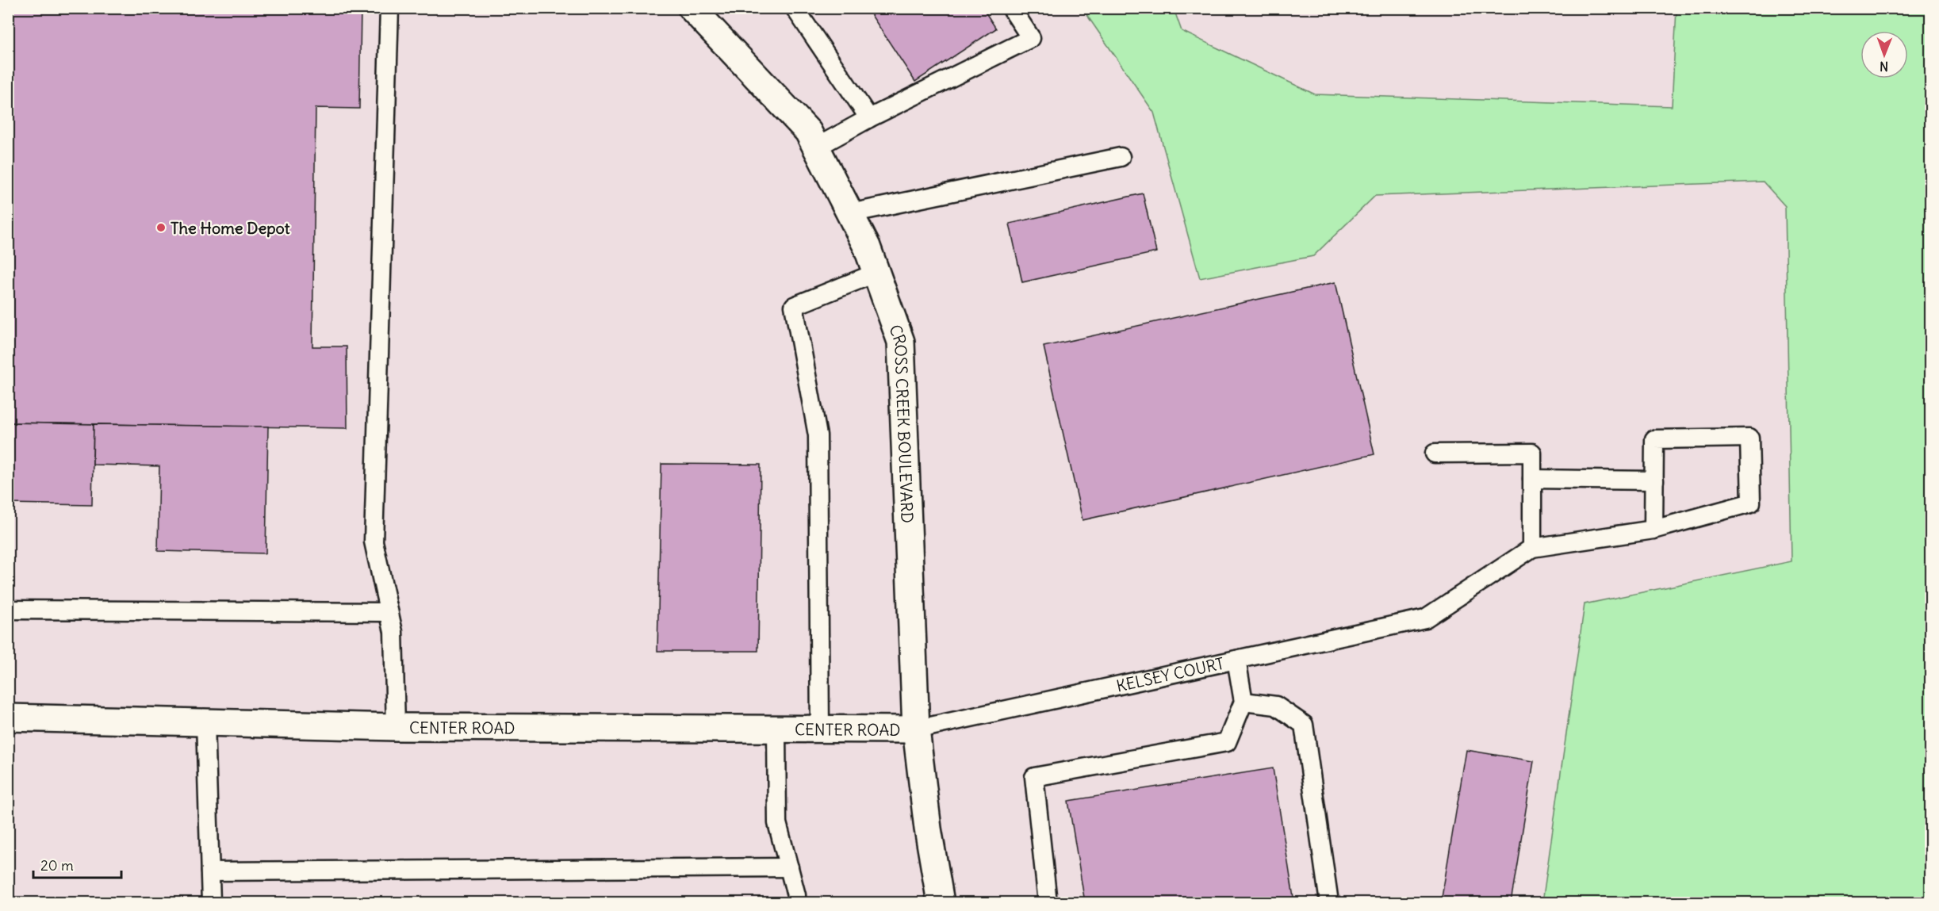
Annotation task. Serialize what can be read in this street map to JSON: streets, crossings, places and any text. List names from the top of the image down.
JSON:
{
  "streets": {
    "street": ["CROSS CREEK BOULEVARD", "CENTER ROAD"],
    "lane": ["KELSEY COURT"]
  },
  "crossings": [
    ["CROSS CREEK BOULEVARD", "KELSEY COURT"],
    ["CROSS CREEK BOULEVARD", "CENTER ROAD"],
    ["KELSEY COURT", "CENTER ROAD"]
  ],
  "places": ["The Home Depot"],
  "scale_bar": "20 m",
  "north": "bottom"
}
